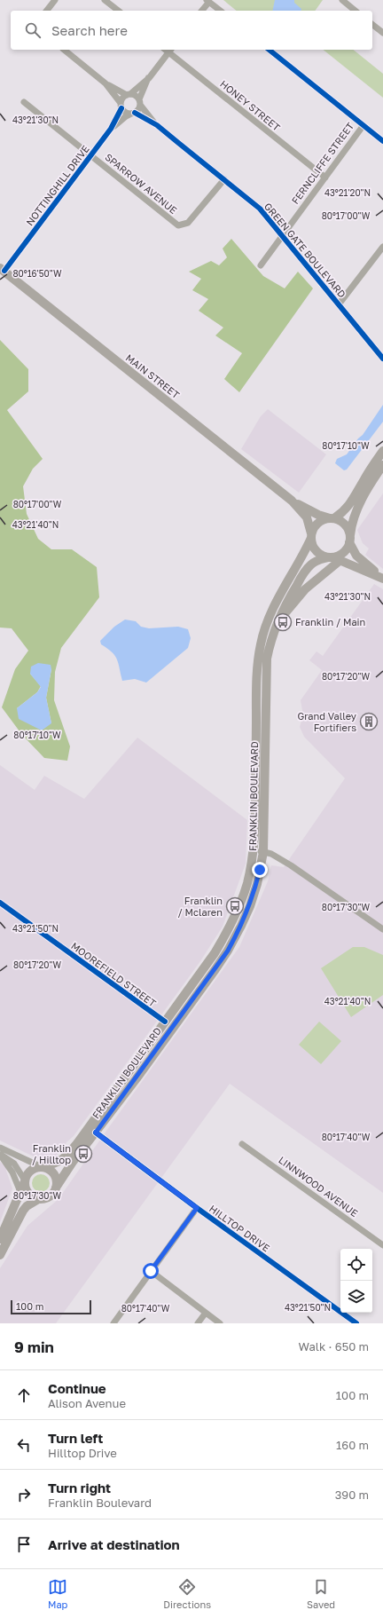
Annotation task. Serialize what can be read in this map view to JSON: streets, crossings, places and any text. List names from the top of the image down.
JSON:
{
  "streets": {
    "main road": ["MAIN STREET", "FRANKLIN BOULEVARD"],
    "street": [
      "HONEY STREET",
      "FERNCLIFFE STREET",
      "SPARROW AVENUE",
      "NOTTINGHILL DRIVE",
      "GREEN GATE BOULEVARD",
      "MOOREFIELD STREET",
      "LINNWOOD AVENUE",
      "HILLTOP DRIVE"
    ]
  },
  "crossings": [
    ["HONEY STREET", "FERNCLIFFE STREET"],
    ["FERNCLIFFE STREET", "GREEN GATE BOULEVARD"],
    ["SPARROW AVENUE", "NOTTINGHILL DRIVE"],
    ["SPARROW AVENUE", "GREEN GATE BOULEVARD"],
    ["NOTTINGHILL DRIVE", "GREEN GATE BOULEVARD"],
    ["NOTTINGHILL DRIVE", "MAIN STREET"],
    ["MAIN STREET", "FRANKLIN BOULEVARD"],
    ["FRANKLIN BOULEVARD", "MOOREFIELD STREET"],
    ["FRANKLIN BOULEVARD", "HILLTOP DRIVE"]
  ],
  "places": {
    "bus stop": ["Franklin / Main", "Franklin / Mclaren", "Franklin / Hilltop"],
    "building": ["Grand Valley Fortifiers"]
  },
  "scale_bar": "100 m",
  "page": {
    "search": "Search here",
    "scale": "100 m",
    "heading": ["9 min", "Walk · 650 m"],
    "list": [
      ["Continue", "Alison Avenue", "100 m"],
      ["Turn left", "Hilltop Drive", "160 m"],
      ["Turn right", "Franklin Boulevard", "390 m"],
      "Arrive at destination"
    ],
    "nav": ["Map", "Directions", "Saved"]
  },
  "coordinates": [
    "43°21'30\"N",
    "43°21'20\"N",
    "80°17'00\"W",
    "80°16'50\"W",
    "80°17'10\"W",
    "43°21'40\"N",
    "80°17'20\"W",
    "80°17'30\"W",
    "43°21'50\"N",
    "80°17'40\"W"
  ]
}
